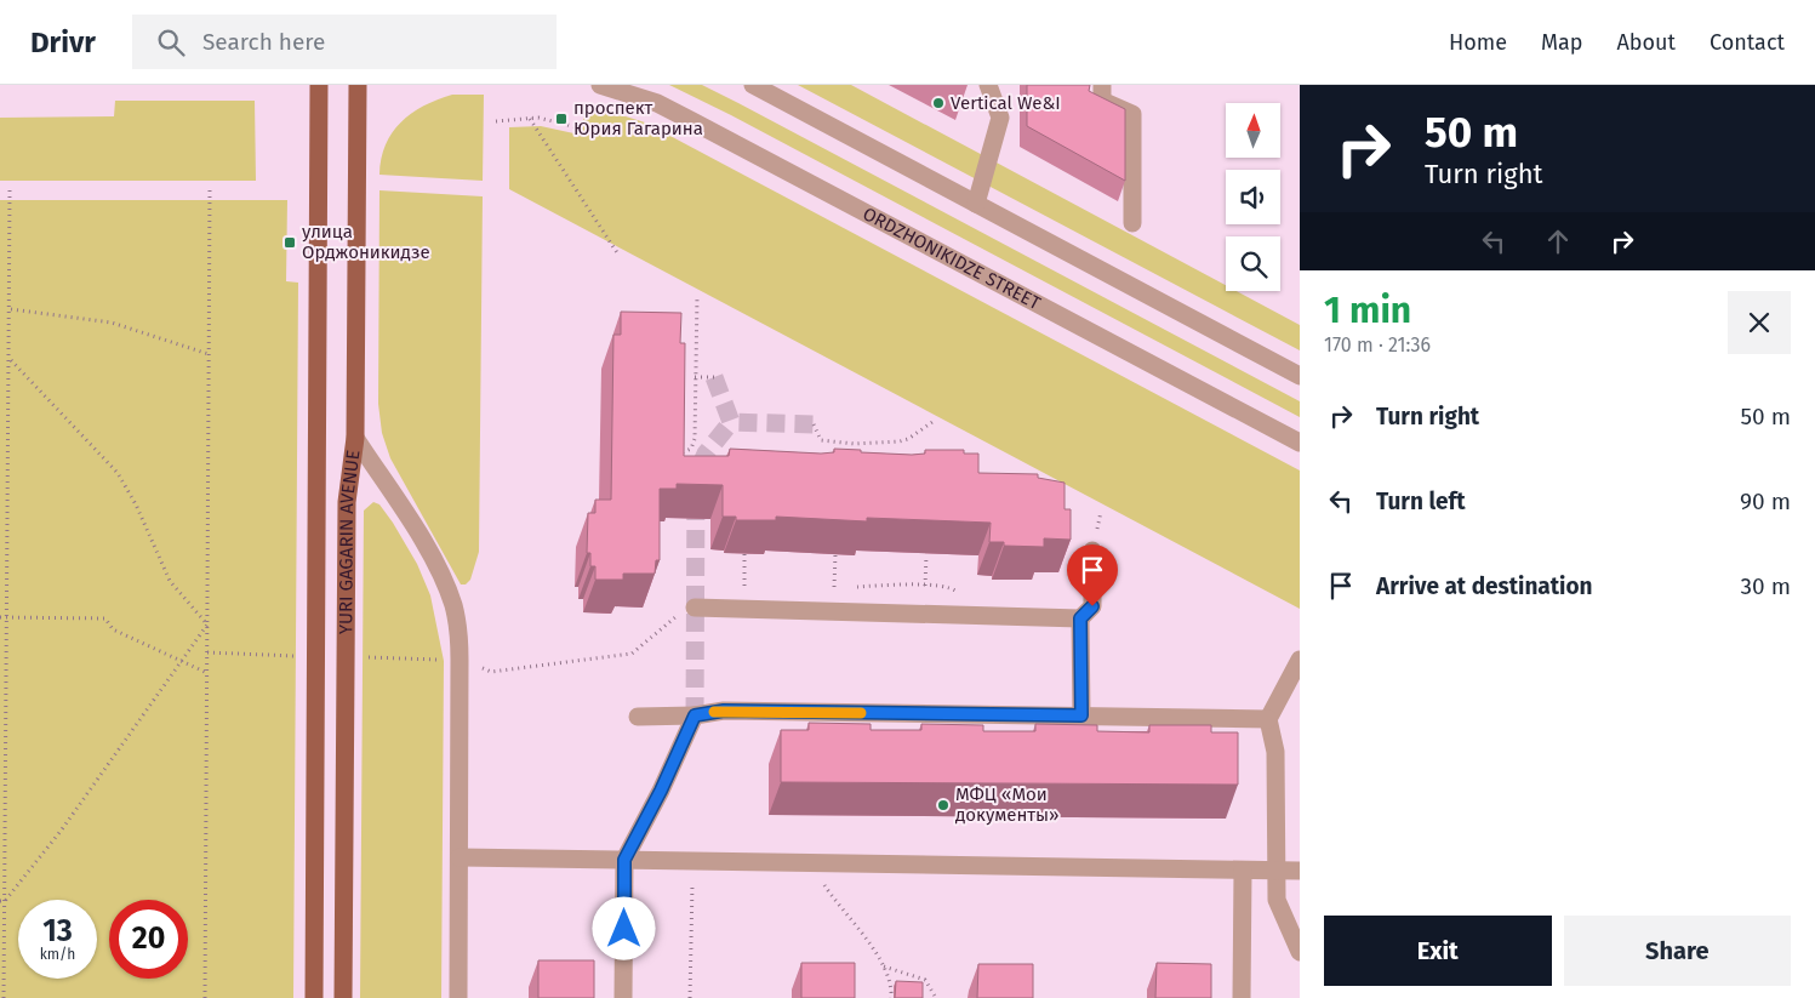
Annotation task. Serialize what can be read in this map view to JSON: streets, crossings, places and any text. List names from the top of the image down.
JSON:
{
  "streets": {
    "main road": ["YURI GAGARIN AVENUE"],
    "street": ["ORDZHONIKIDZE STREET"]
  },
  "places": {
    "other": ["Vertical We&I", "МФЦ «Мои документы»"],
    "transit": ["проспект Юрия Гагарина", "улица Орджоникидзе"]
  },
  "north": "top",
  "page": {
    "header": "Drivr",
    "search": "Search here",
    "nav": [
      "Home",
      "Map",
      "About",
      "Contact"
    ],
    "turn": ["50 m", "Turn right"],
    "heading": ["1 min", "170 m · 21:36"],
    "list": [
      {
        "name": "Turn right",
        "value": "50 m"
      },
      {
        "name": "Turn left",
        "value": "90 m"
      },
      {
        "name": "Arrive at destination",
        "value": "30 m"
      }
    ],
    "speed": "13 km/h",
    "limit": "20",
    "buttons": ["Exit", "Share"]
  }
}
